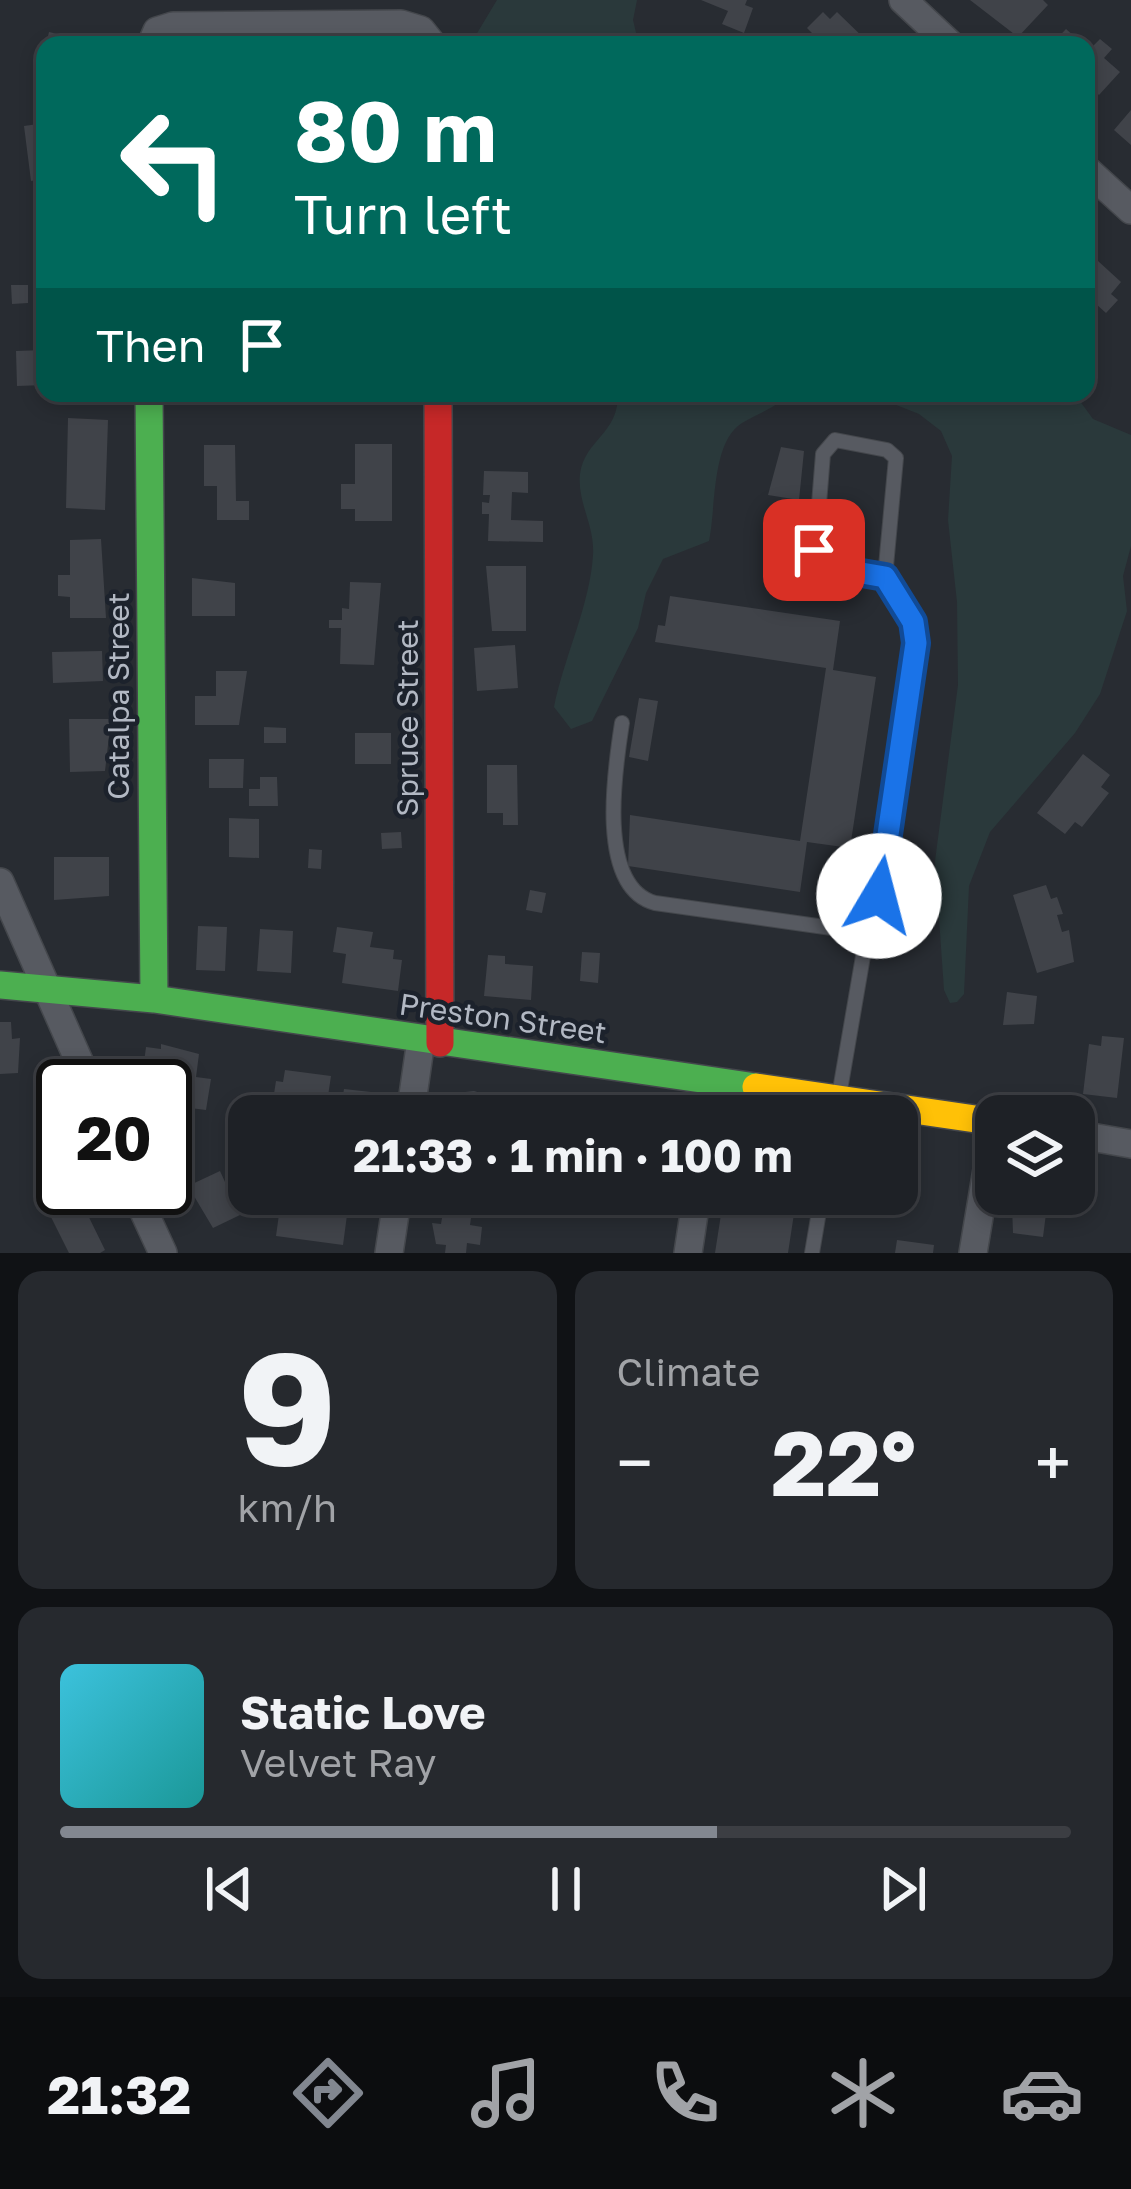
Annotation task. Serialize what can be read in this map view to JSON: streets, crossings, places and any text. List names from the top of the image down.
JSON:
{
  "streets": {
    "street": ["Catalpa Street", "Spruce Street", "Preston Street"]
  },
  "crossings": [
    ["Catalpa Street", "Preston Street"],
    ["Spruce Street", "Preston Street"]
  ],
  "page": {
    "turn": ["80 m", "Turn left"],
    "then": "Then",
    "limit": "20",
    "trip": "21:33 · 1 min · 100 m",
    "tile": [
      ["9", "km/h"],
      "Climate"
    ],
    "heat": ["−", "22°", "+"],
    "song": ["Static Love", "Velvet Ray"],
    "tabs": "21:32"
  }
}
